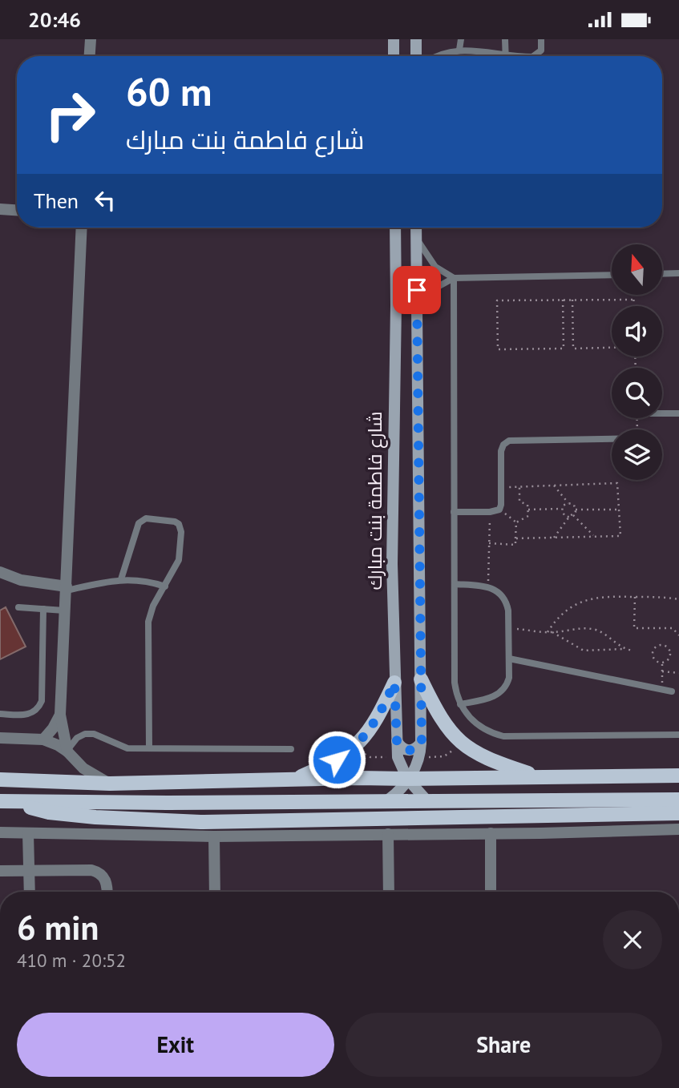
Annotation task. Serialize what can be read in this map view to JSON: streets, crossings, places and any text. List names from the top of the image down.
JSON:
{
  "streets": {
    "street": ["شارع فاطمة بنت مبارك"]
  },
  "north": "top",
  "page": {
    "status": "20:46",
    "turn": ["60 m", "شارع فاطمة بنت مبارك"],
    "then": "Then",
    "heading": ["6 min", "410 m · 20:52"],
    "buttons": ["Exit", "Share"]
  }
}
